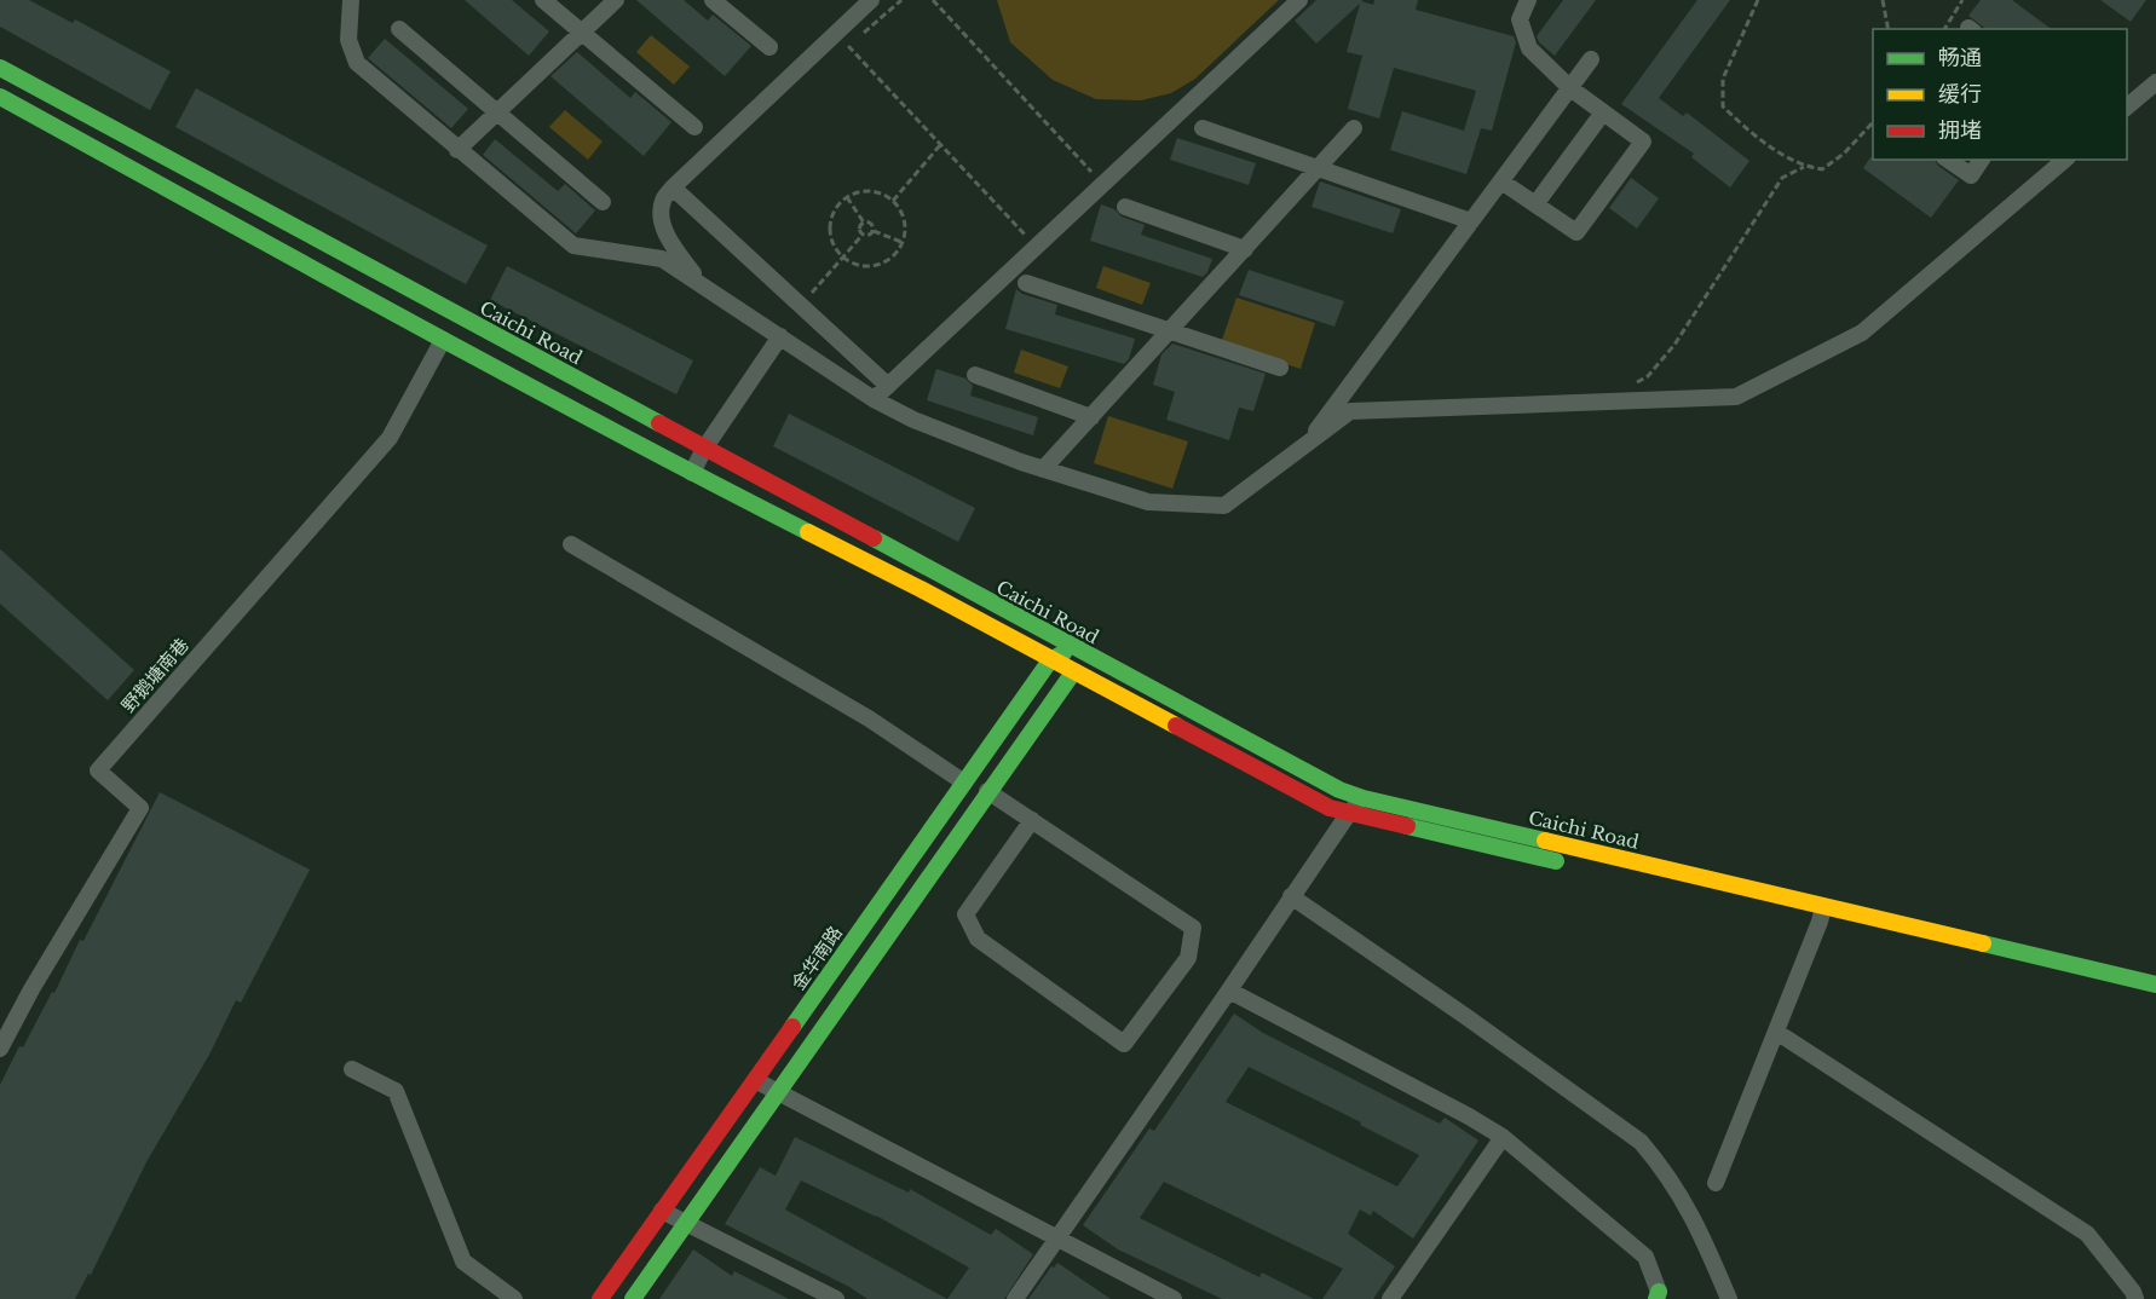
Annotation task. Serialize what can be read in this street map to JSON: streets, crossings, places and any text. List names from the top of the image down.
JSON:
{
  "streets": {
    "street": ["Caichi Road", "野鹅塘南巷", "金华南路"]
  },
  "crossings": [
    ["Caichi Road", "野鹅塘南巷"],
    ["Caichi Road", "金华南路"]
  ],
  "legend": ["畅通", "缓行", "拥堵"]
}
